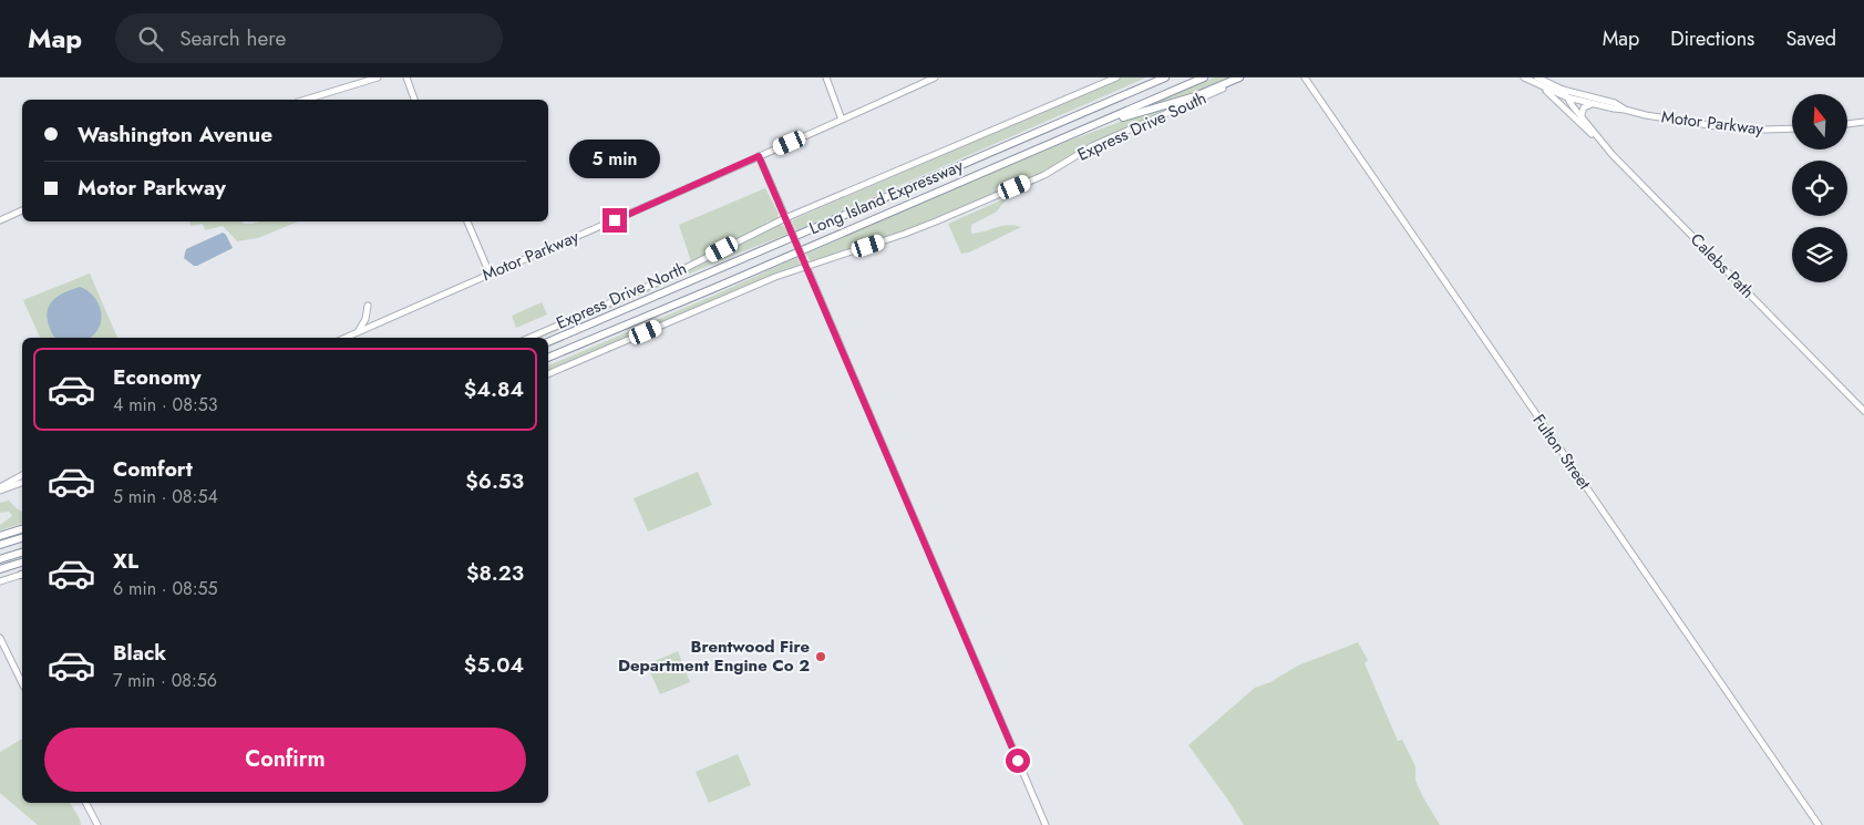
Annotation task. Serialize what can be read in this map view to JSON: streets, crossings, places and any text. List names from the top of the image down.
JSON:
{
  "streets": {
    "highway": ["Long Island Expressway"],
    "main road": [
      "Motor Parkway",
      "Express Drive South",
      "Calebs Path",
      "Express Drive North",
      "Fulton Street"
    ]
  },
  "crossings": [
    ["Motor Parkway", "Calebs Path"]
  ],
  "places": ["Brentwood Fire Department Engine Co 2"],
  "north": "top",
  "page": {
    "header": "Map",
    "search": "Search here",
    "nav": ["Map", "Directions", "Saved"],
    "banner": ["Washington Avenue", "Motor Parkway"],
    "bubble": "5 min",
    "list": [
      {
        "name": "Economy",
        "note": "4 min · 08:53",
        "value": "$4.84"
      },
      {
        "name": "Comfort",
        "note": "5 min · 08:54",
        "value": "$6.53"
      },
      {
        "name": "XL",
        "note": "6 min · 08:55",
        "value": "$8.23"
      },
      {
        "name": "Black",
        "note": "7 min · 08:56",
        "value": "$5.04"
      }
    ],
    "buttons": "Confirm"
  }
}
